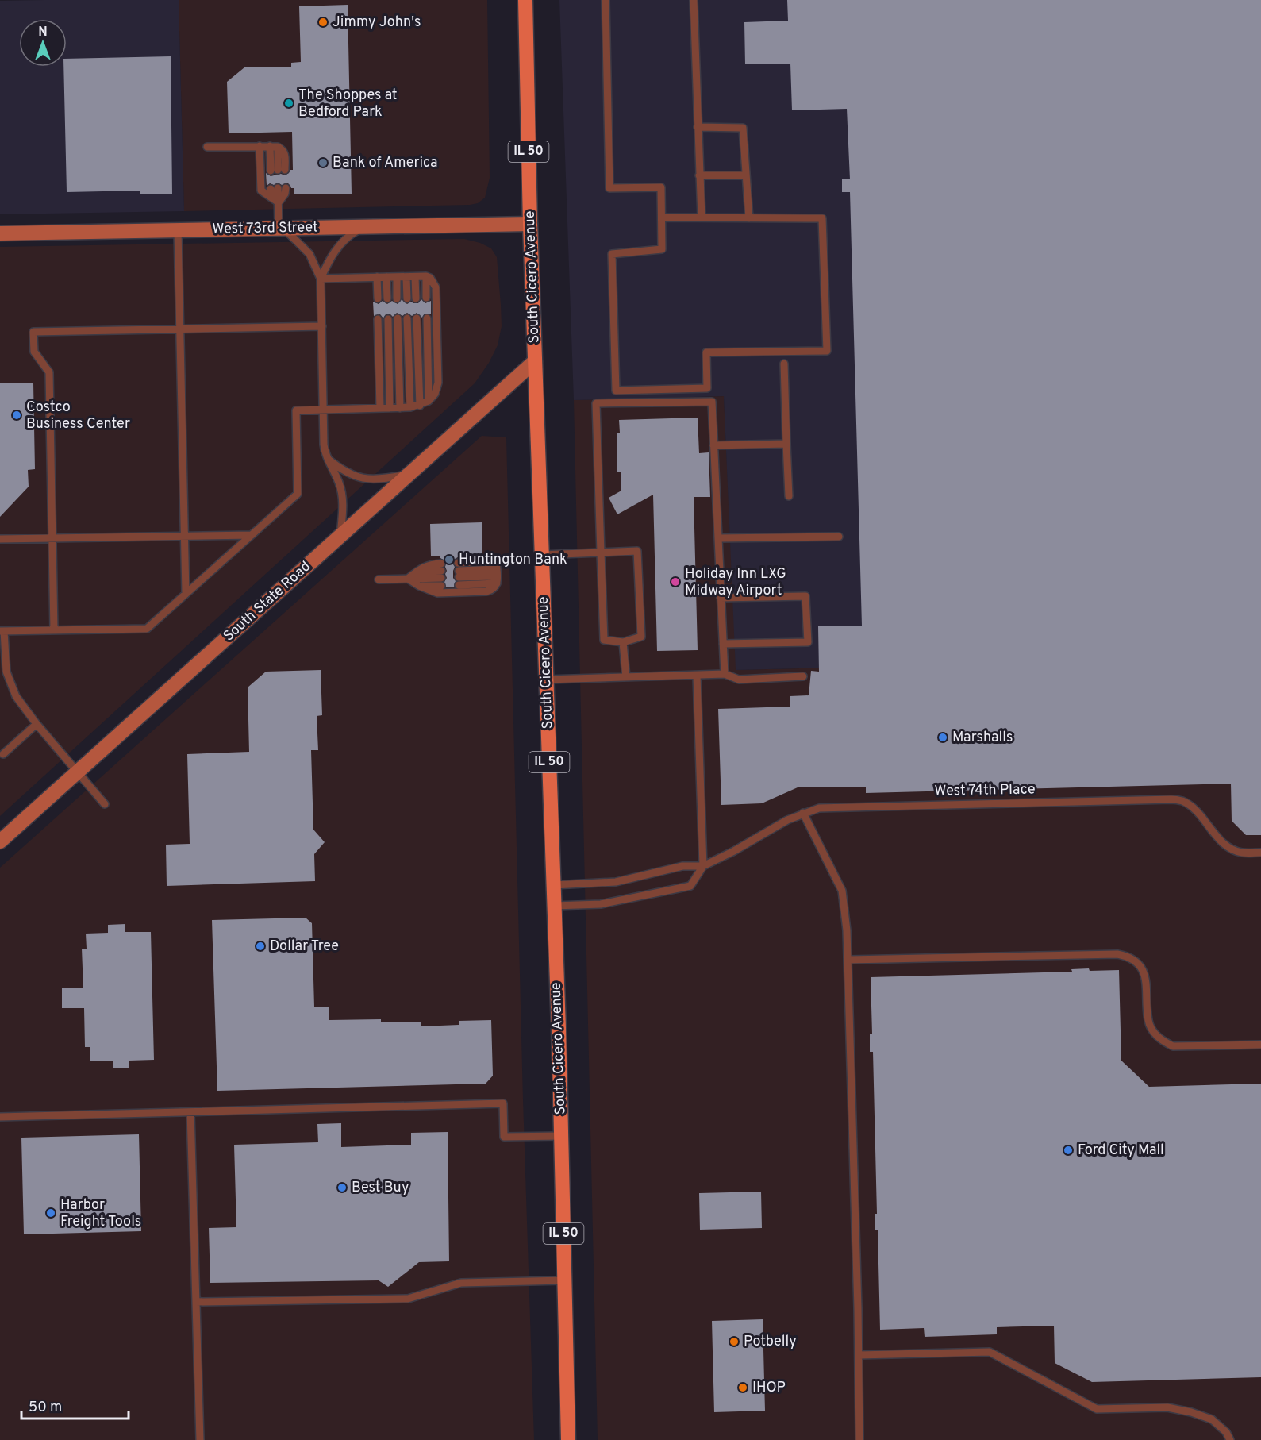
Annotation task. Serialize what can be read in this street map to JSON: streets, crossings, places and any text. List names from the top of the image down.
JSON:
{
  "streets": {
    "main road": ["IL 50", "South Cicero Avenue"],
    "street": ["West 73rd Street", "South State Road"],
    "lane": ["West 74th Place"]
  },
  "crossings": [
    ["West 73rd Street", "South Cicero Avenue"],
    ["South Cicero Avenue", "South State Road"],
    ["South Cicero Avenue", "West 74th Place"]
  ],
  "places": [
    "Jimmy John's",
    "The Shoppes at Bedford Park",
    "Bank of America",
    "Costco Business Center",
    "Huntington Bank",
    "Holiday Inn LXG Midway Airport",
    "Marshalls",
    "Dollar Tree",
    "Ford City Mall",
    "Best Buy",
    "Harbor Freight Tools",
    "Potbelly",
    "IHOP"
  ],
  "scale_bar": "50 m",
  "north": "top"
}
